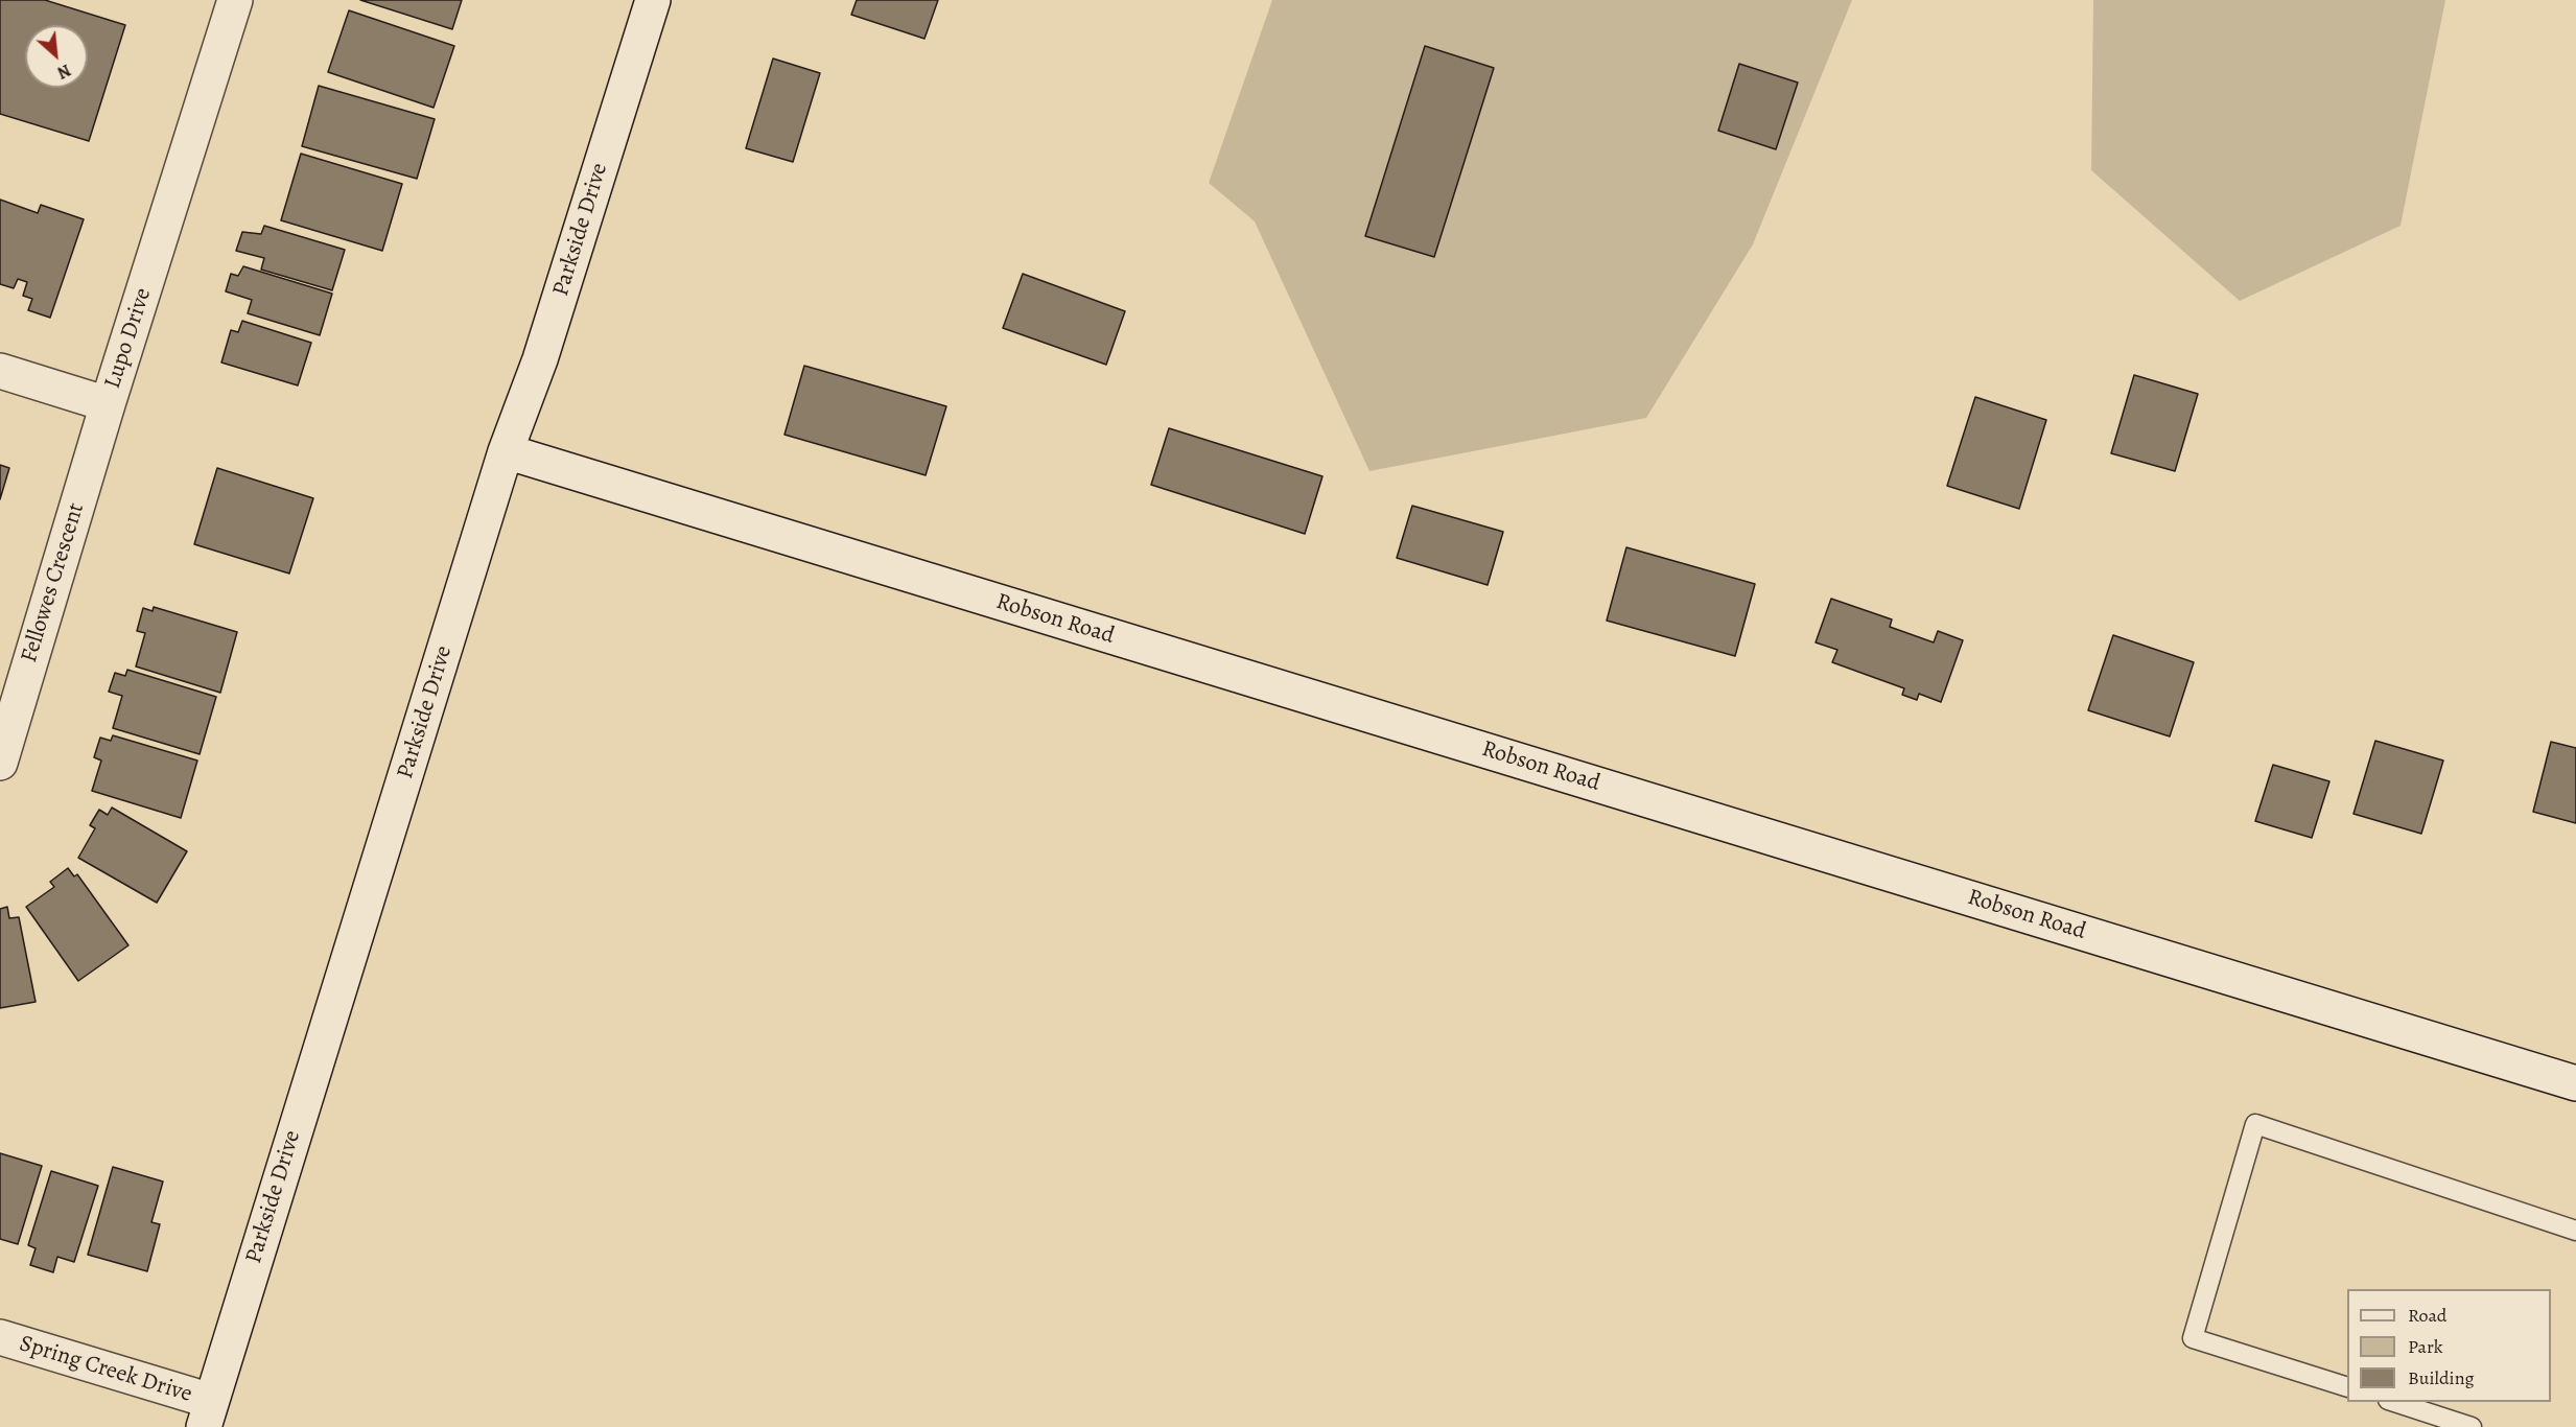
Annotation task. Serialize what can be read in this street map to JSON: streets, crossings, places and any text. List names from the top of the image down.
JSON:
{
  "streets": {
    "street": [
      "Parkside Drive",
      "Lupo Drive",
      "Fellowes Crescent",
      "Robson Road",
      "Spring Creek Drive"
    ]
  },
  "crossings": [
    ["Parkside Drive", "Robson Road"],
    ["Parkside Drive", "Spring Creek Drive"],
    ["Lupo Drive", "Fellowes Crescent"]
  ],
  "legend": ["Road", "Park", "Building"],
  "north": "bottom right"
}
